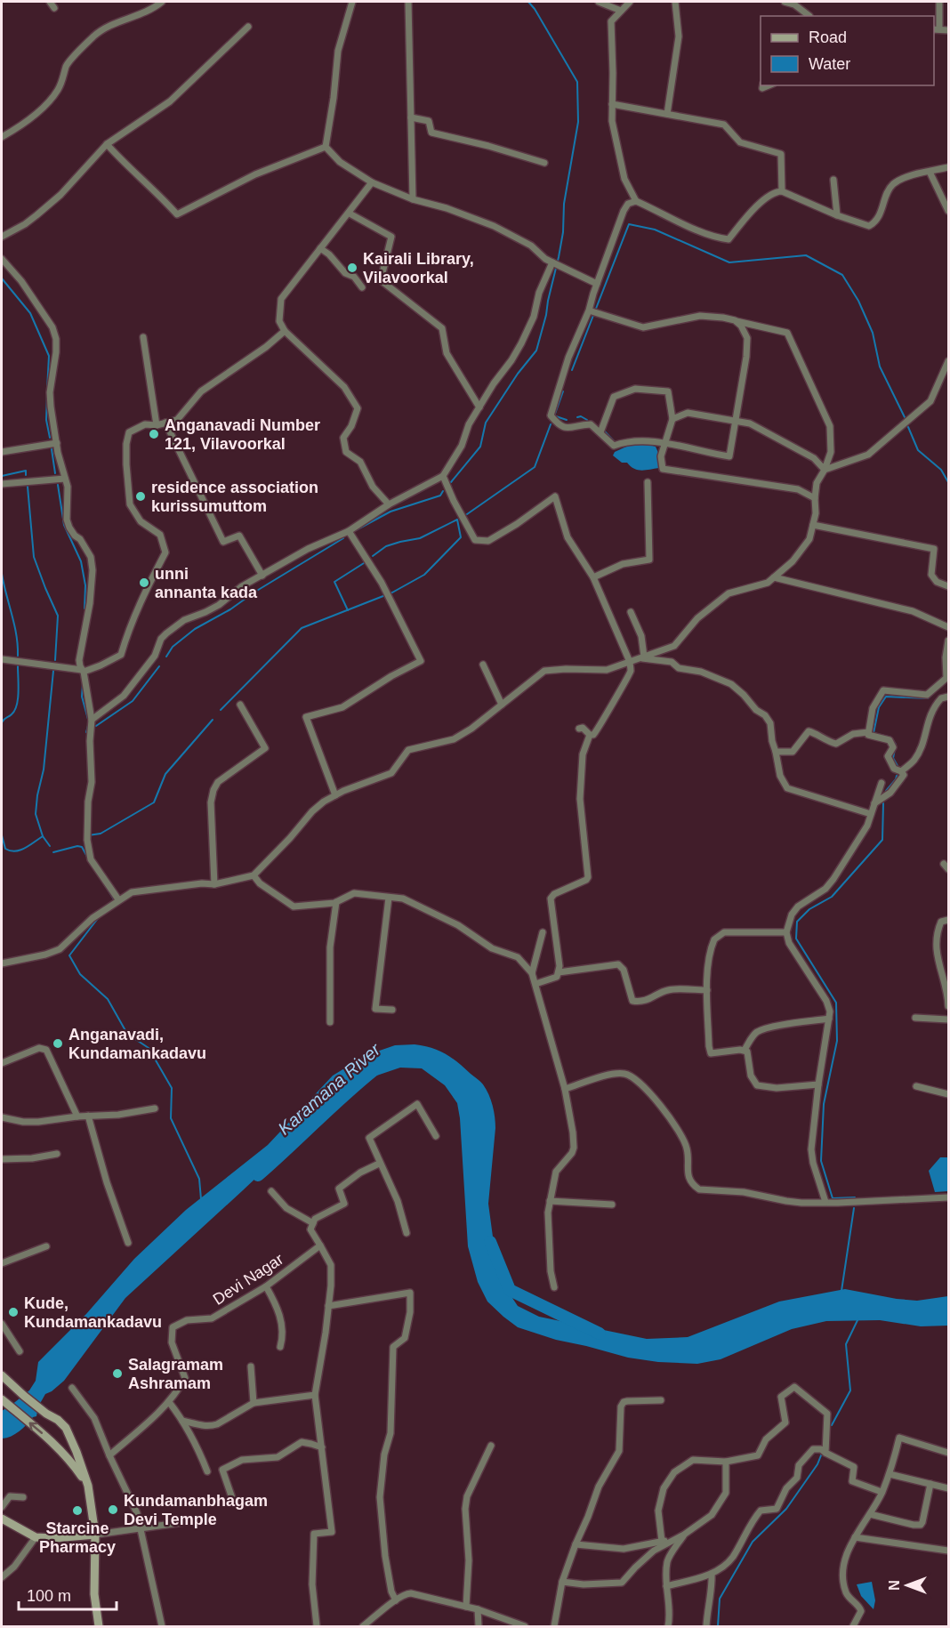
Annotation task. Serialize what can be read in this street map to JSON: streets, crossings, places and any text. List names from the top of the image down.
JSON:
{
  "streets": {
    "street": ["Devi Nagar"]
  },
  "water": ["Karamana River"],
  "places": [
    "Kairali Library, Vilavoorkal",
    "Anganavadi Number 121, Vilavoorkal",
    "residence association kurissumuttom",
    "unni annanta kada",
    "Anganavadi, Kundamankadavu",
    "Kude, Kundamankadavu",
    "Salagramam Ashramam",
    "Kundamanbhagam Devi Temple",
    "Starcine Pharmacy"
  ],
  "legend": ["Road", "Water"],
  "scale_bar": "100 m",
  "north": "left"
}
